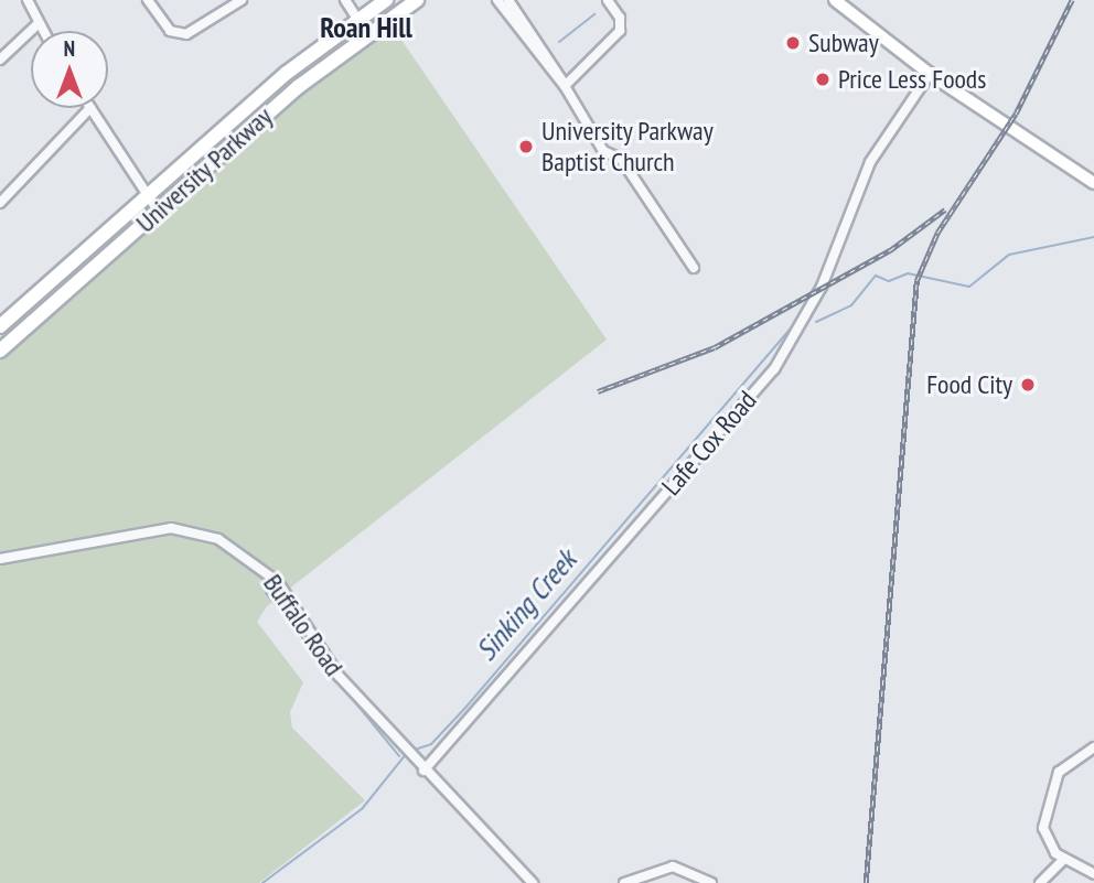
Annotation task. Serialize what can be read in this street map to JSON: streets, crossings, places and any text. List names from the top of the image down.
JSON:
{
  "streets": {
    "highway": ["University Parkway"],
    "street": ["Lafe Cox Road", "Buffalo Road"]
  },
  "crossings": [
    ["Lafe Cox Road", "Buffalo Road"]
  ],
  "districts": ["Roan Hill"],
  "water": ["Sinking Creek"],
  "places": [
    "Subway",
    "Price Less Foods",
    "University Parkway Baptist Church",
    "Food City"
  ],
  "north": "top"
}
